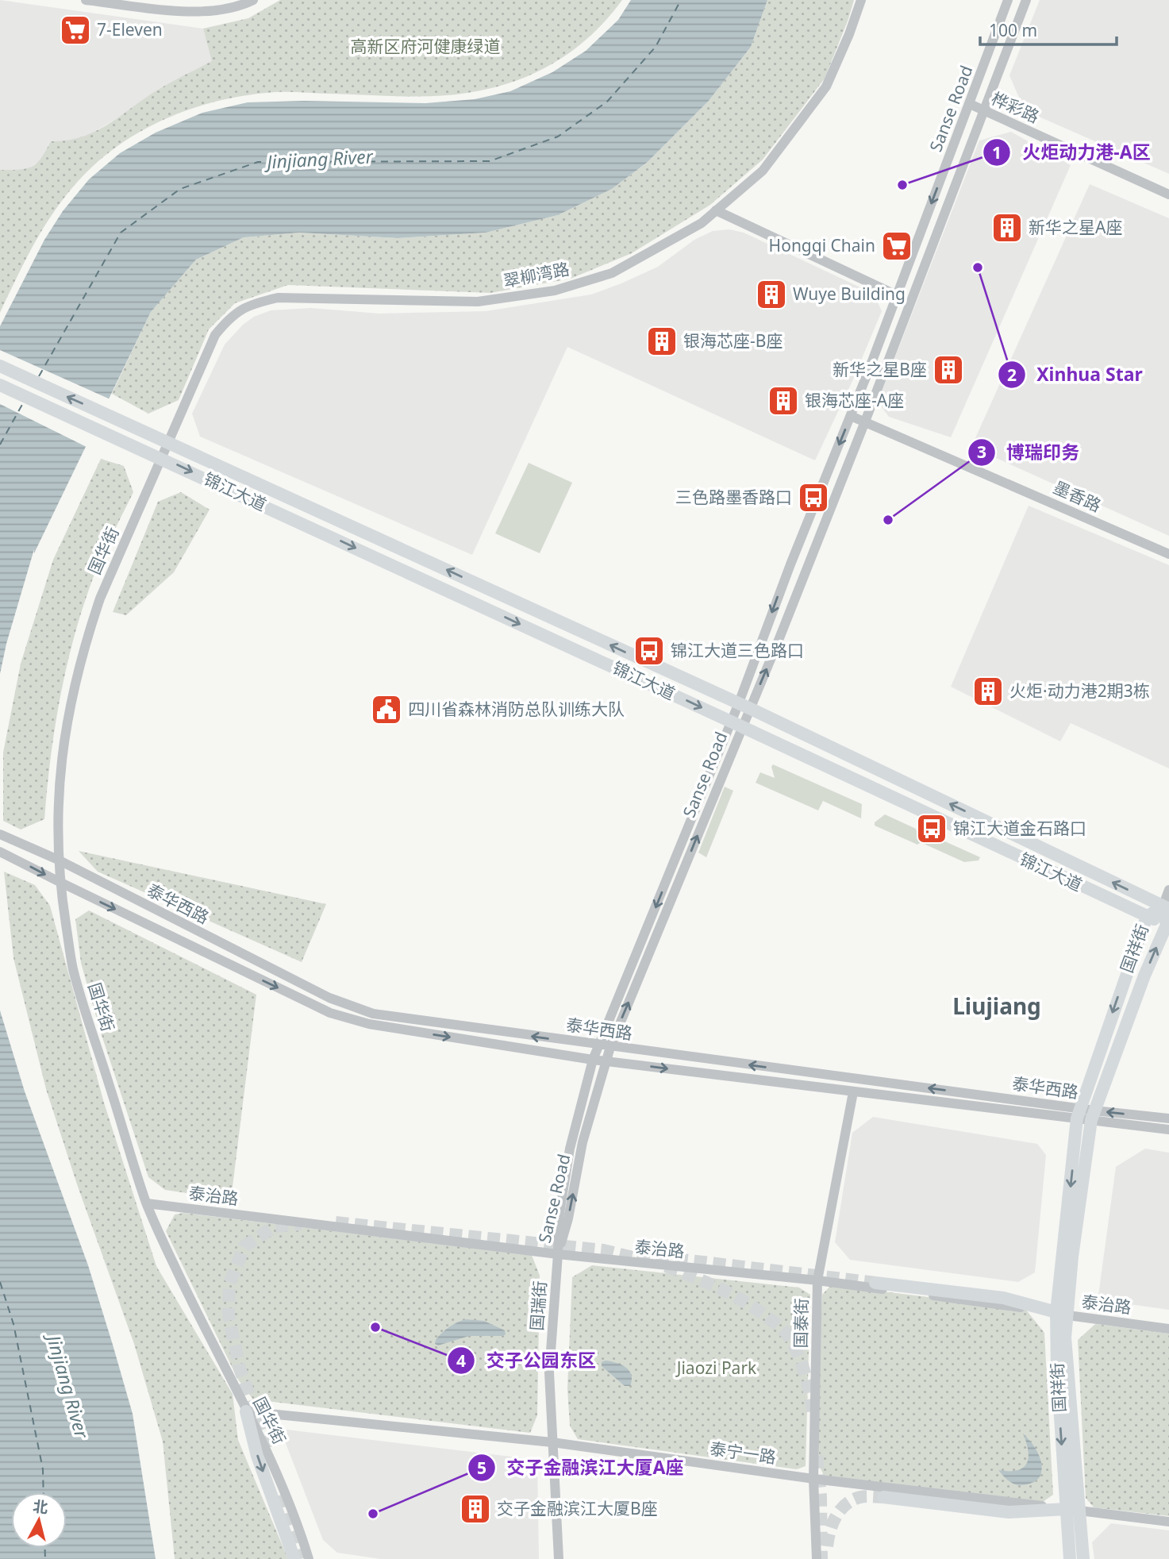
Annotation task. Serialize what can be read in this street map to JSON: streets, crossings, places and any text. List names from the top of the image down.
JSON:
{
  "streets": {
    "main road": ["锦江大道", "国祥街"],
    "street": [
      "桦彩路",
      "Sanse Road",
      "翠柳湾路",
      "墨香路",
      "国华街",
      "泰华西路",
      "泰治路",
      "国瑞街",
      "国泰街",
      "泰宁一路"
    ]
  },
  "crossings": [
    ["桦彩路", "Sanse Road"],
    ["Sanse Road", "锦江大道"],
    ["Sanse Road", "墨香路"],
    ["Sanse Road", "泰华西路"],
    ["Sanse Road", "泰治路"],
    ["Sanse Road", "国瑞街"],
    ["翠柳湾路", "锦江大道"],
    ["翠柳湾路", "国华街"],
    ["锦江大道", "国华街"],
    ["锦江大道", "国祥街"],
    ["国华街", "泰华西路"],
    ["国华街", "泰治路"],
    ["国华街", "泰宁一路"],
    ["泰华西路", "国祥街"],
    ["泰华西路", "国泰街"],
    ["国祥街", "泰治路"],
    ["国祥街", "泰宁一路"],
    ["泰治路", "国瑞街"],
    ["泰治路", "国泰街"],
    ["国瑞街", "泰宁一路"],
    ["国泰街", "泰宁一路"]
  ],
  "districts": ["Liujiang"],
  "water": ["Jinjiang River"],
  "parks": ["高新区府河健康绿道", "Jiaozi Park"],
  "places": {
    "supermarket": ["7-Eleven", "Hongqi Chain"],
    "other": [
      "火炬动力港-A区",
      "Xinhua Star",
      "博瑞印务",
      "交子公园东区",
      "交子金融滨江大厦A座"
    ],
    "building": [
      "新华之星A座",
      "Wuye Building",
      "银海芯座-B座",
      "新华之星B座",
      "银海芯座-A座",
      "火炬·动力港2期3栋",
      "交子金融滨江大厦B座"
    ],
    "bus stop": ["三色路墨香路口", "锦江大道三色路口", "锦江大道金石路口"],
    "public building": ["四川省森林消防总队训练大队"]
  },
  "scale_bar": "100 m",
  "north": "top"
}
